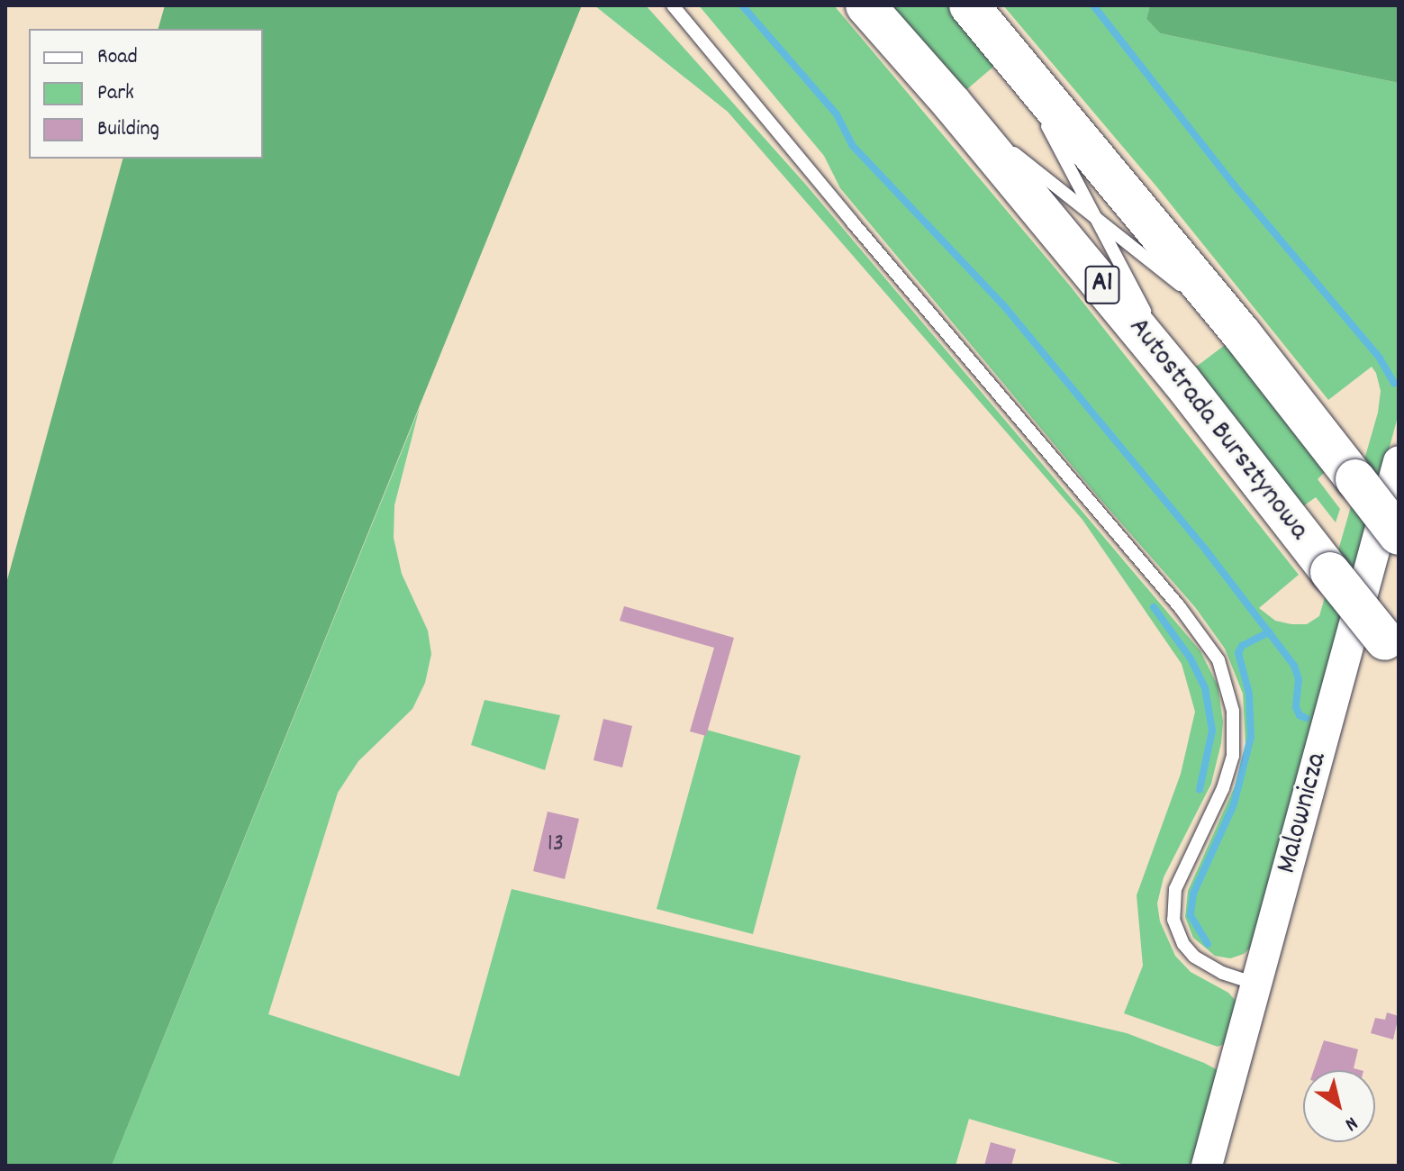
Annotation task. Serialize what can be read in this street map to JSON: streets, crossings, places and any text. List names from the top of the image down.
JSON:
{
  "streets": {
    "highway": ["A1", "Autostrada Bursztynowa"],
    "street": ["Malownicza"]
  },
  "house_numbers": ["13"],
  "legend": ["Road", "Park", "Building"],
  "north": "bottom right"
}
